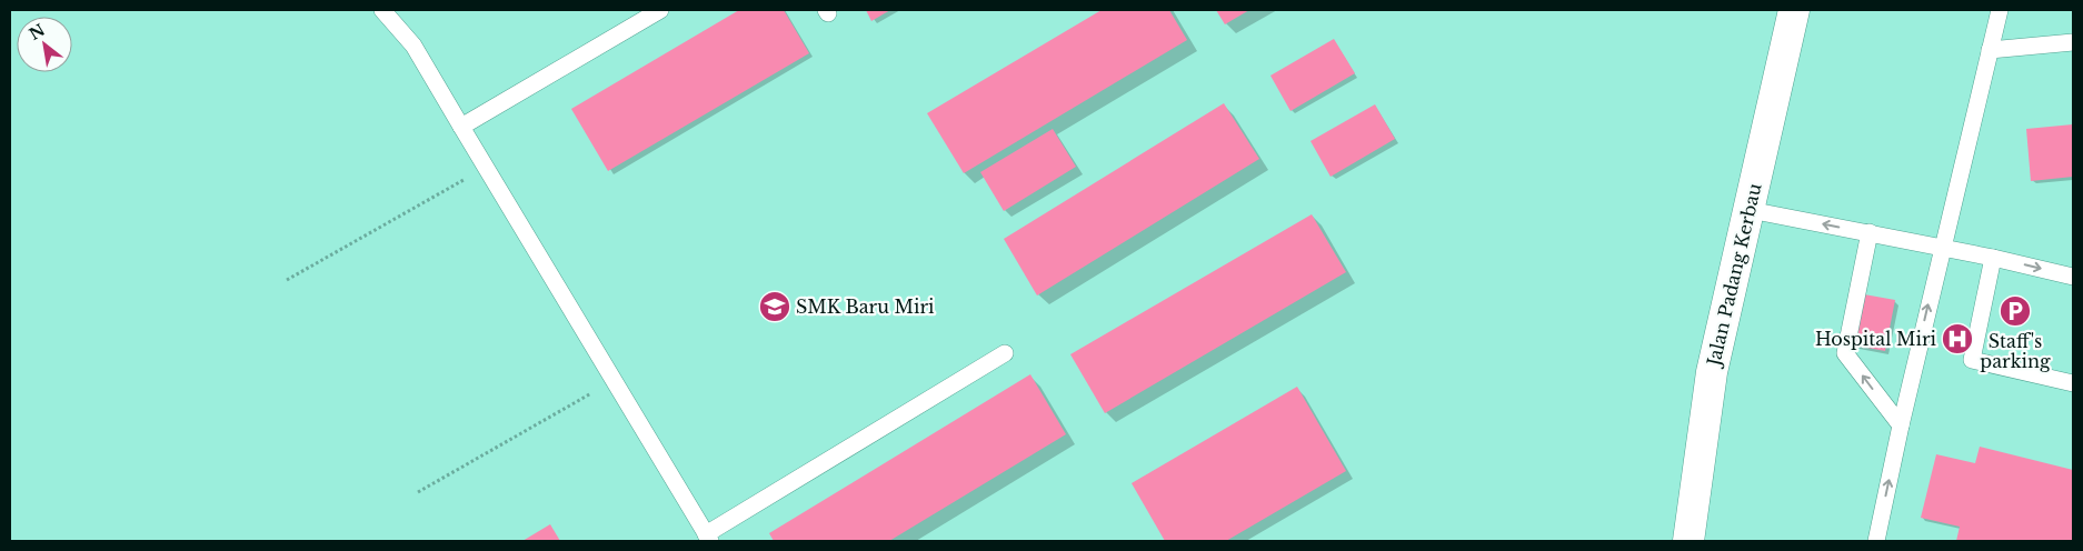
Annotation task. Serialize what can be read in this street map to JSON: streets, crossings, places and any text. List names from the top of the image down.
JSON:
{
  "streets": {
    "street": ["Jalan Padang Kerbau"]
  },
  "places": {
    "school or university": ["SMK Baru Miri"],
    "parking": ["Staff's parking"],
    "hospital": ["Hospital Miri"]
  },
  "north": "top left"
}
